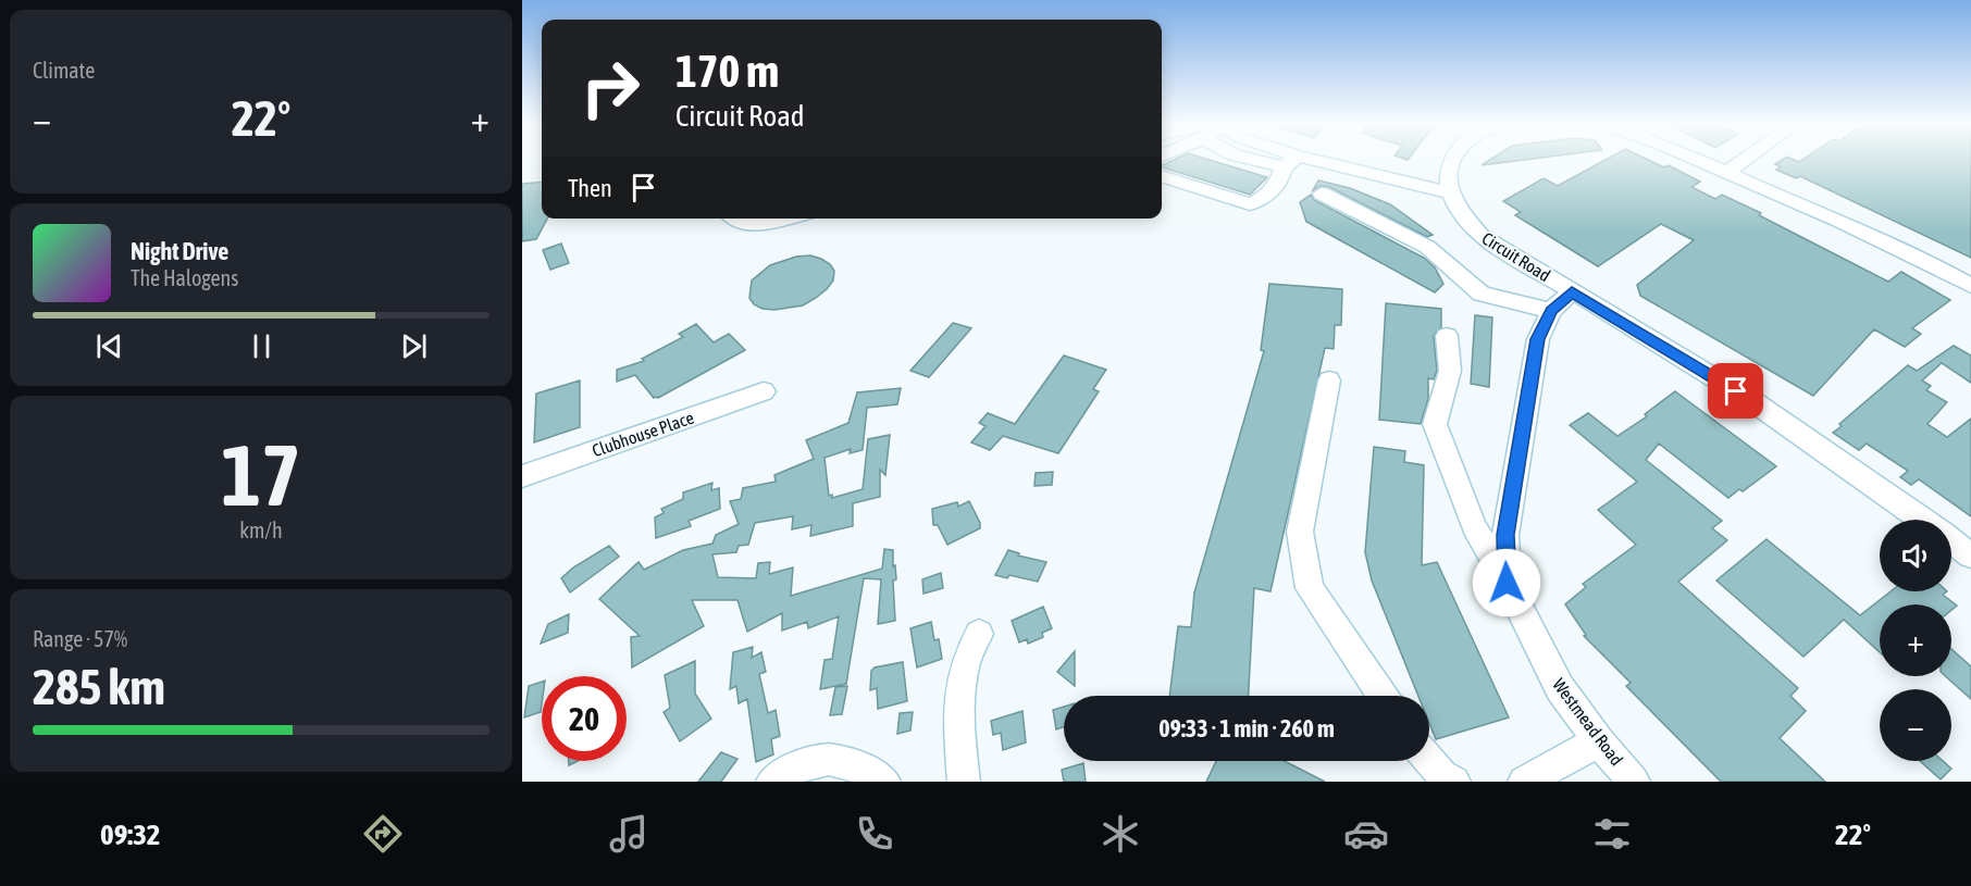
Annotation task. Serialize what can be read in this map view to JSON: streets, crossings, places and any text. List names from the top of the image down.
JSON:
{
  "streets": {
    "street": ["Circuit Road", "Clubhouse Place", "Westmead Road"]
  },
  "crossings": [
    ["Circuit Road", "Westmead Road"]
  ],
  "page": {
    "tile": [
      "Climate",
      ["17", "km/h"],
      ["Range · 57%", "285 km"]
    ],
    "turn": ["170 m", "Circuit Road"],
    "heat": ["−", "22°", "+"],
    "then": "Then",
    "song": ["Night Drive", "The Halogens"],
    "map_buttons": ["+", "−"],
    "limit": "20",
    "trip": "09:33 · 1 min · 260 m",
    "tabs": ["09:32", "22°"]
  }
}
